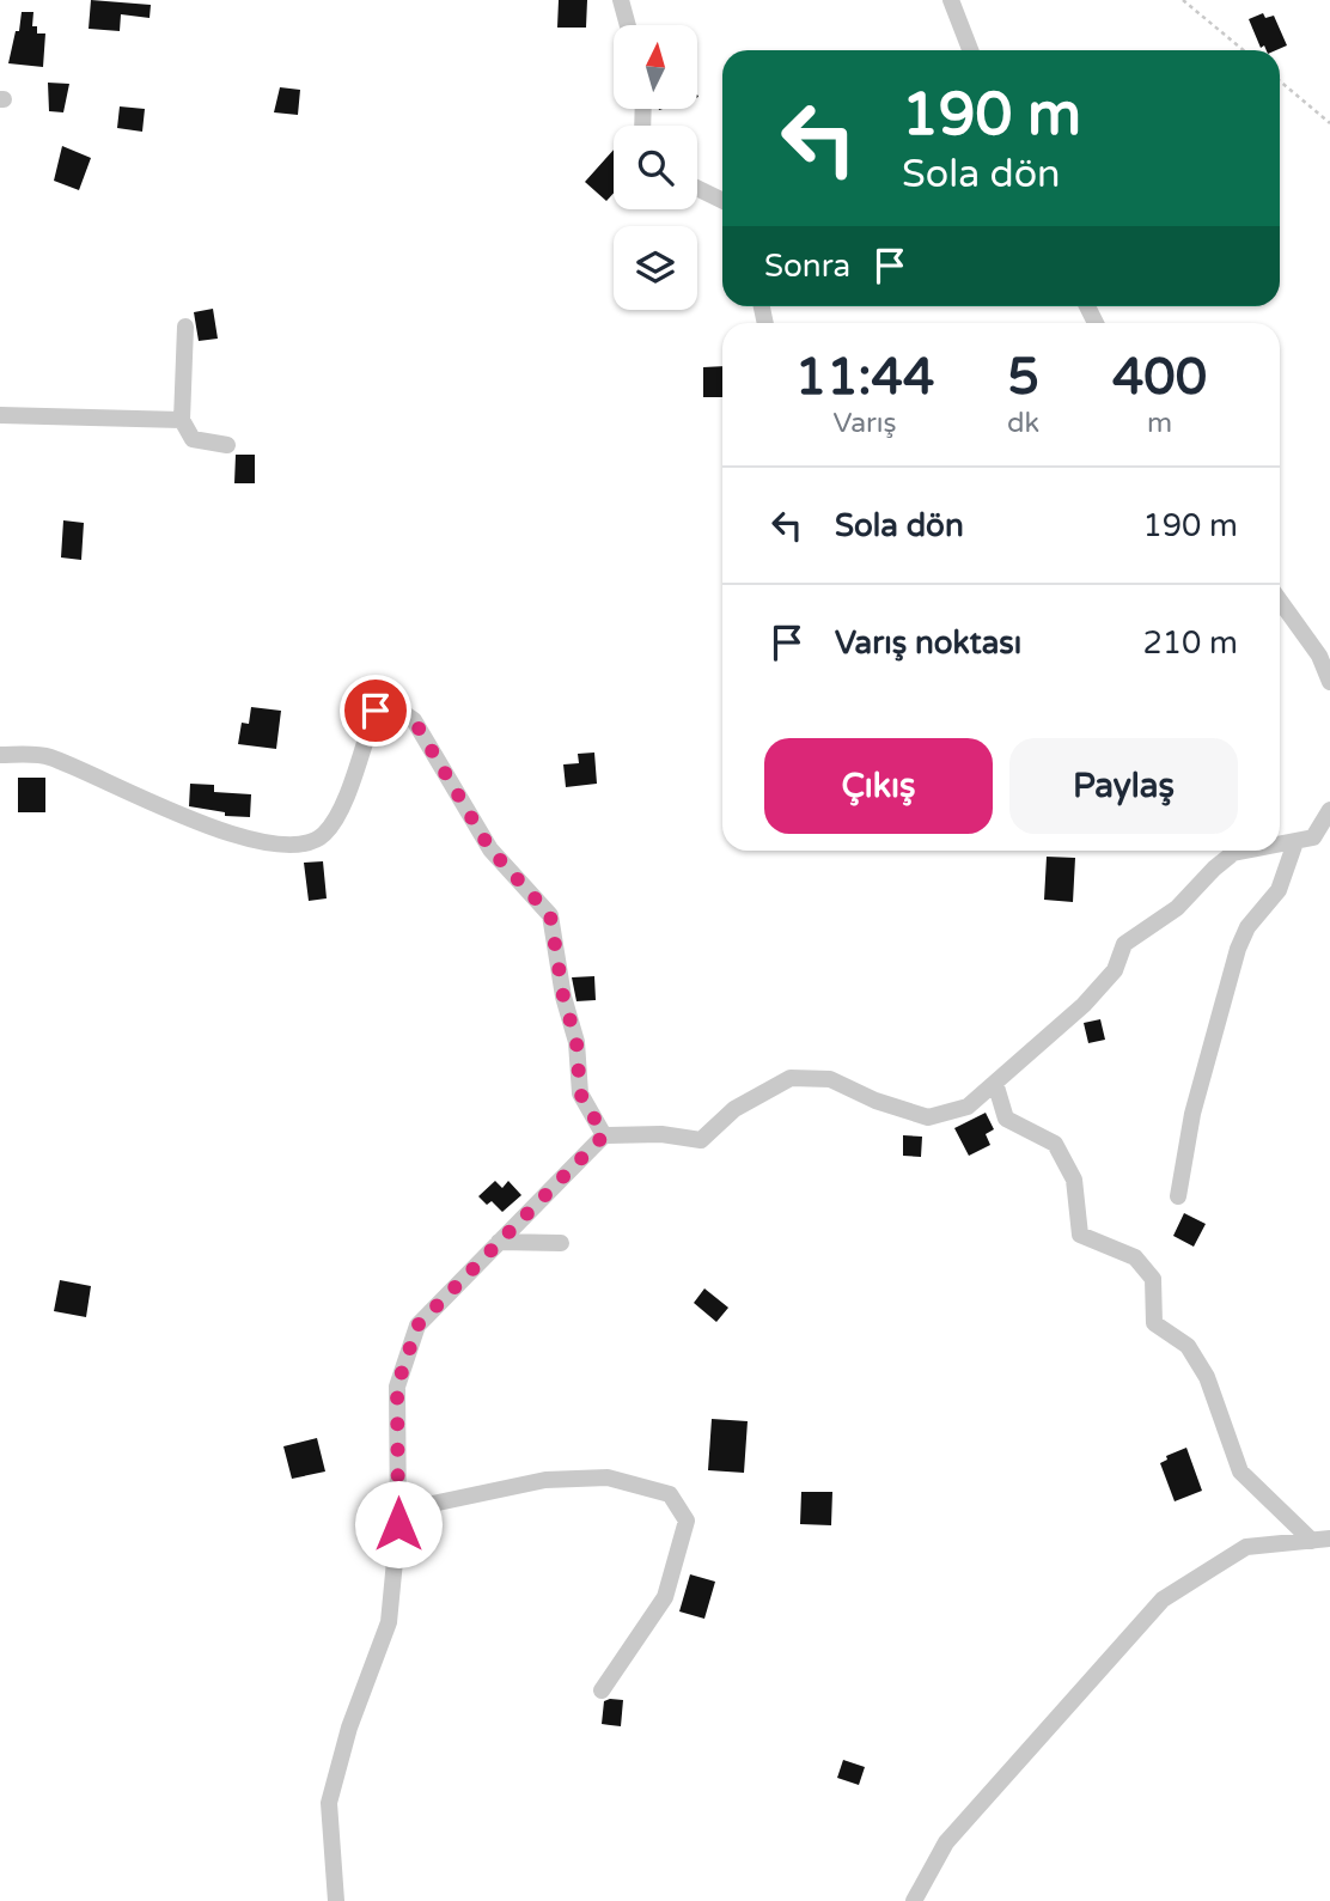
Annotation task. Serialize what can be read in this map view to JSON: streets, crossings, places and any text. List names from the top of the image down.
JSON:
{
  "north": "top",
  "page": {
    "turn": ["190 m", "Sola dön"],
    "then": "Sonra",
    "eta": [
      "11:44",
      "Varış",
      "5",
      "dk",
      "400",
      "m"
    ],
    "list": [
      {
        "name": "Sola dön",
        "value": "190 m"
      },
      {
        "name": "Varış noktası",
        "value": "210 m"
      }
    ],
    "buttons": ["Çıkış", "Paylaş"]
  }
}
